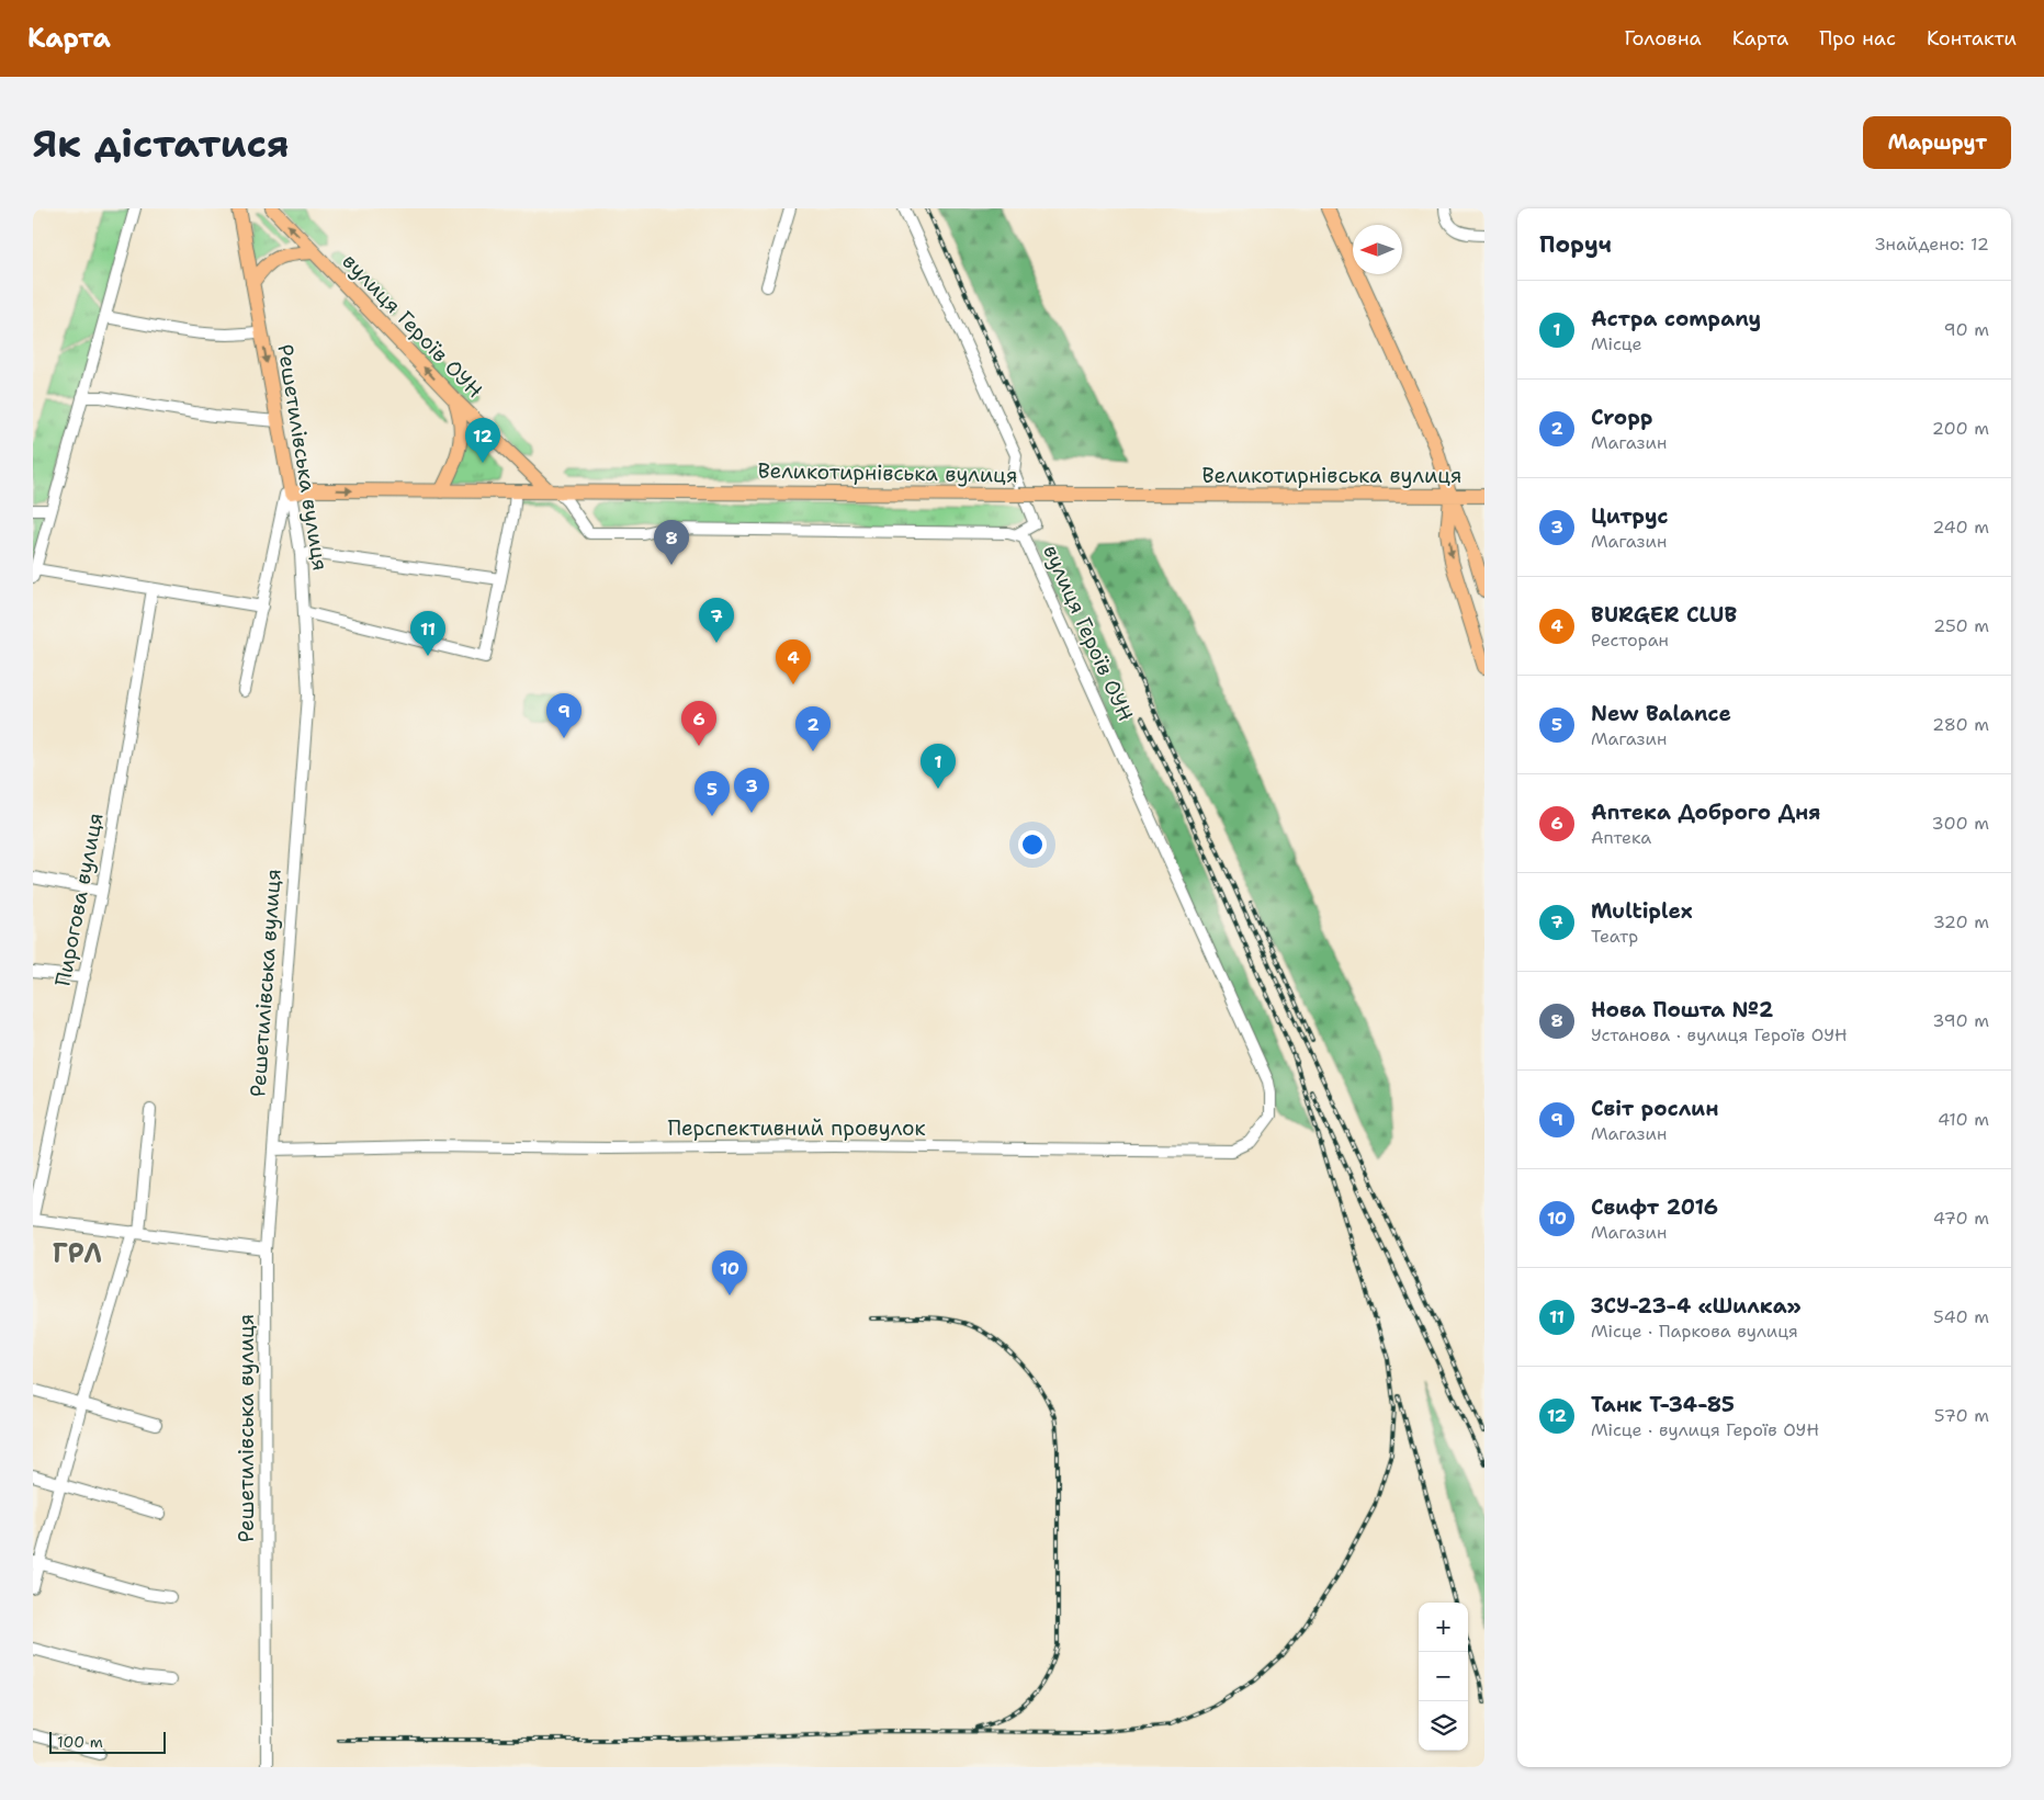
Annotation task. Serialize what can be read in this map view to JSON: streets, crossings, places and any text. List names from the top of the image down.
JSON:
{
  "streets": {
    "main road": ["вулиця Героїв ОУН", "Решетилівська вулиця", "Великотирнівська вулиця"],
    "street": ["Пирогова вулиця", "Перспективний провулок"]
  },
  "crossings": [
    ["вулиця Героїв ОУН", "Великотирнівська вулиця"],
    ["вулиця Героїв ОУН", "Перспективний провулок"],
    ["Решетилівська вулиця", "Великотирнівська вулиця"],
    ["Решетилівська вулиця", "Перспективний провулок"]
  ],
  "districts": ["ГРЛ"],
  "scale_bar": "100 m",
  "north": "left",
  "page": {
    "header": "Карта",
    "nav": [
      "Головна",
      "Карта",
      "Про нас",
      "Контакти"
    ],
    "buttons": "Маршрут",
    "title": "Як дістатися",
    "heading": ["Поруч", "Знайдено: 12"],
    "list": [
      {
        "mark": "1",
        "name": "Астра company",
        "note": "Місце",
        "value": "90 m"
      },
      {
        "mark": "2",
        "name": "Cropp",
        "note": "Магазин",
        "value": "200 m"
      },
      {
        "mark": "3",
        "name": "Цитрус",
        "note": "Магазин",
        "value": "240 m"
      },
      {
        "mark": "4",
        "name": "BURGER CLUB",
        "note": "Ресторан",
        "value": "250 m"
      },
      {
        "mark": "5",
        "name": "New Balance",
        "note": "Магазин",
        "value": "280 m"
      },
      {
        "mark": "6",
        "name": "Аптека Доброго Дня",
        "note": "Аптека",
        "value": "300 m"
      },
      {
        "mark": "7",
        "name": "Multiplex",
        "note": "Театр",
        "value": "320 m"
      },
      {
        "mark": "8",
        "name": "Нова Пошта №2",
        "note": "Установа · вулиця Героїв ОУН",
        "value": "390 m"
      },
      {
        "mark": "9",
        "name": "Світ рослин",
        "note": "Магазин",
        "value": "410 m"
      },
      {
        "mark": "10",
        "name": "Свифт 2016",
        "note": "Магазин",
        "value": "470 m"
      },
      {
        "mark": "11",
        "name": "ЗСУ-23-4 «Шилка»",
        "note": "Місце · Паркова вулиця",
        "value": "540 m"
      },
      {
        "mark": "12",
        "name": "Танк Т-34-85",
        "note": "Місце · вулиця Героїв ОУН",
        "value": "570 m"
      }
    ],
    "pins": [
      "12",
      "8",
      "7",
      "11",
      "4",
      "9",
      "6",
      "2",
      "1",
      "3",
      "5",
      "10"
    ],
    "map_buttons": ["+", "−"],
    "scale": "100 m"
  }
}
